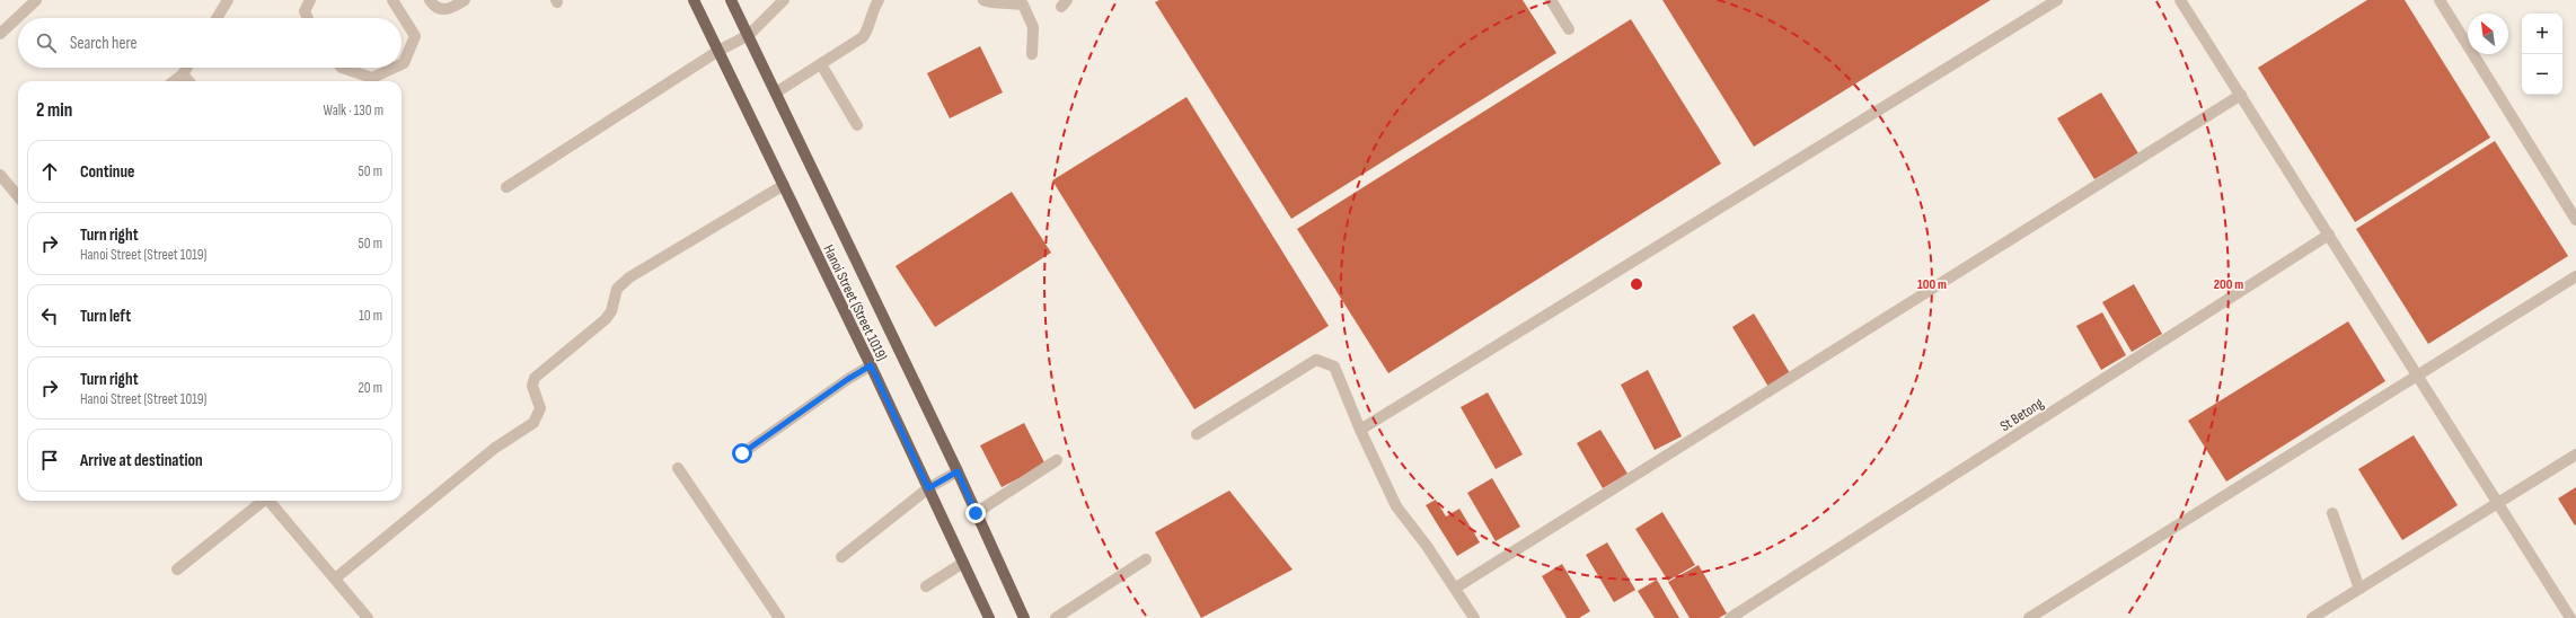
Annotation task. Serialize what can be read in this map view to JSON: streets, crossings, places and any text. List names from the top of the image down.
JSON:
{
  "streets": {
    "main road": ["Hanoi Street (Street 1019)"],
    "street": ["St Betong"]
  },
  "north": "top left",
  "page": {
    "map_buttons": ["+", "−"],
    "search": "Search here",
    "heading": ["2 min", "Walk · 130 m"],
    "list": [
      ["Continue", "50 m"],
      ["Turn right", "Hanoi Street (Street 1019)", "50 m"],
      ["Turn left", "10 m"],
      ["Turn right", "Hanoi Street (Street 1019)", "20 m"],
      "Arrive at destination"
    ]
  },
  "rings": ["100 m", "200 m"]
}
